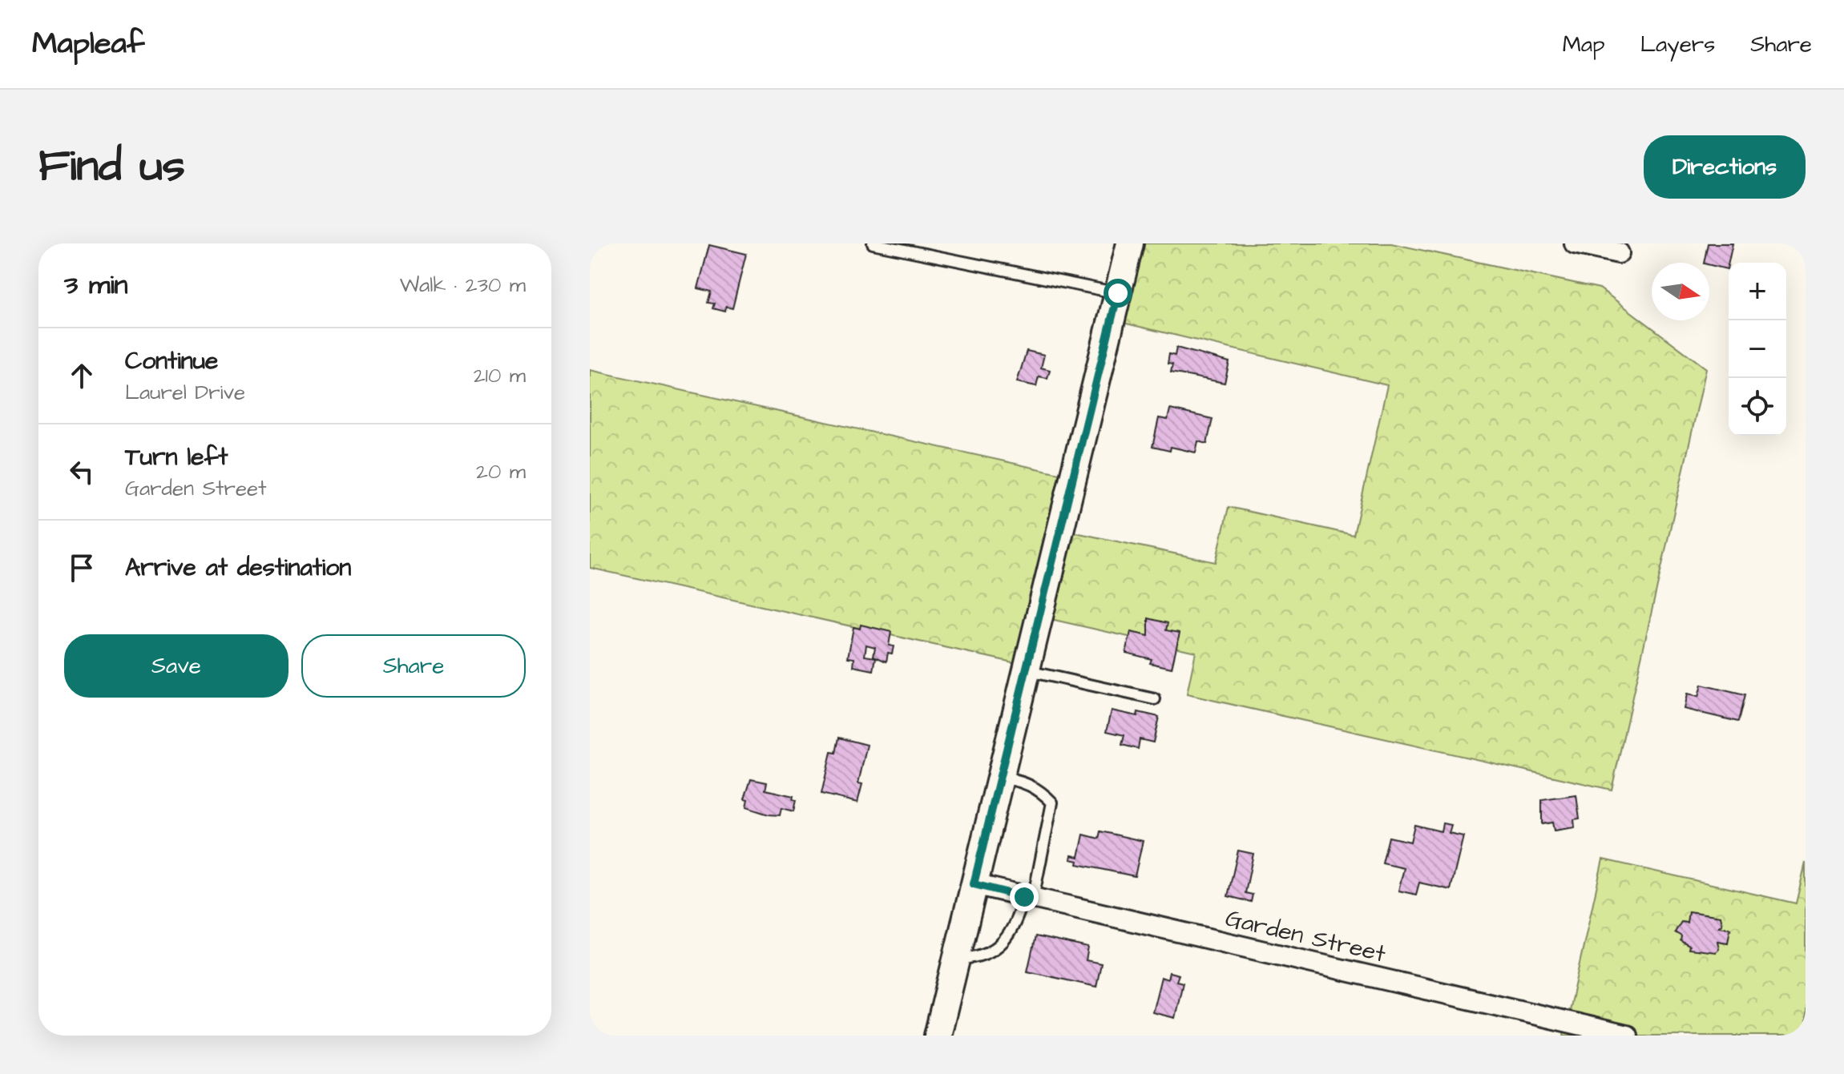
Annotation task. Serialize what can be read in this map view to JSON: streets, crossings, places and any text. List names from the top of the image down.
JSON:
{
  "streets": {
    "street": ["Garden Street"]
  },
  "north": "right",
  "page": {
    "header": "Mapleaf",
    "nav": ["Map", "Layers", "Share"],
    "title": "Find us",
    "buttons": [
      "Directions",
      ["Save", "Share"]
    ],
    "heading": ["3 min", "Walk · 230 m"],
    "map_buttons": ["+", "−"],
    "list": [
      ["Continue", "Laurel Drive", "210 m"],
      ["Turn left", "Garden Street", "20 m"],
      "Arrive at destination"
    ]
  }
}
